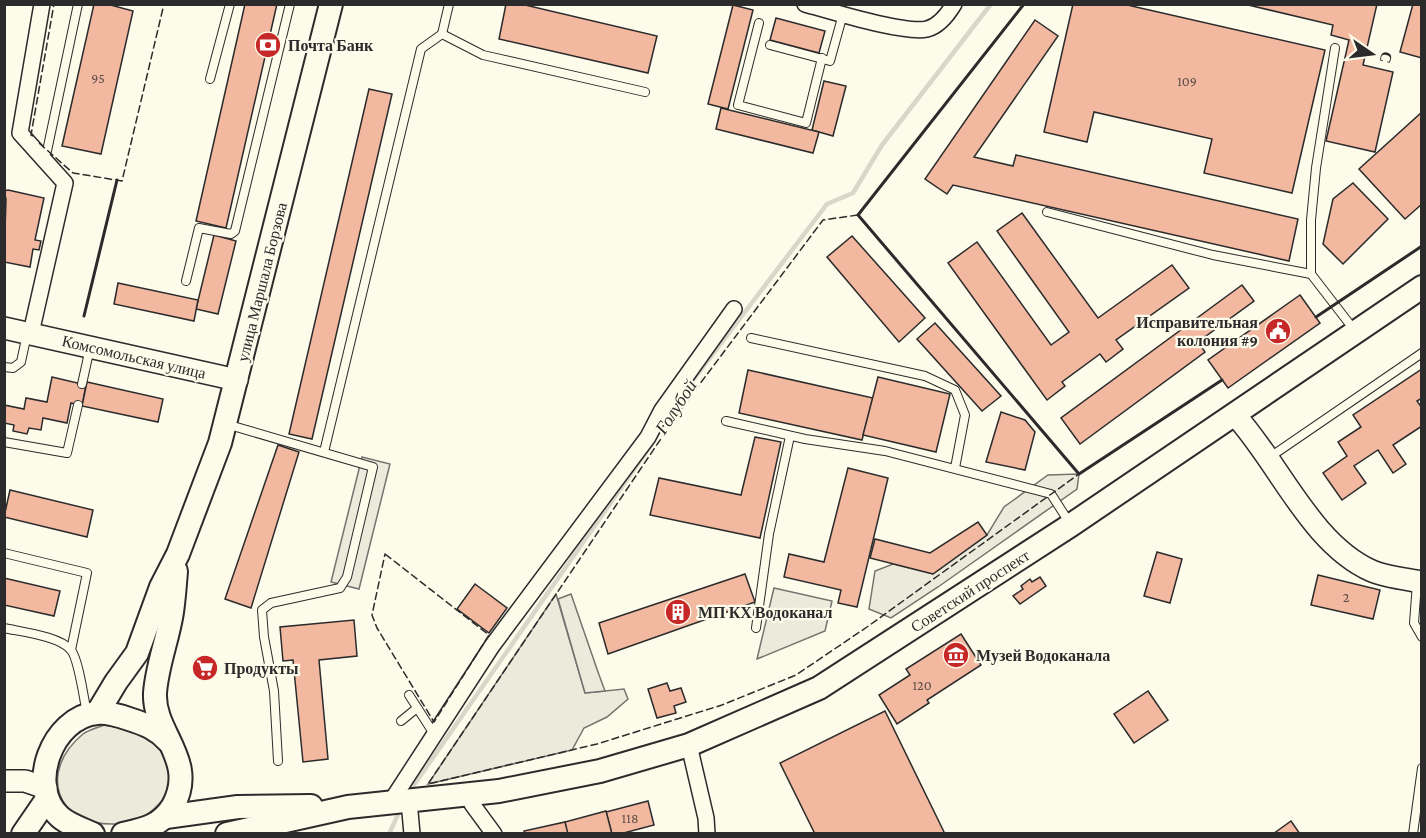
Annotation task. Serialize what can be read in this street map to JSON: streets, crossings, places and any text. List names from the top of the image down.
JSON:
{
  "streets": {
    "main road": ["улица Маршала Борзова", "Комсомольская улица", "Советский проспект"]
  },
  "crossings": [
    ["улица Маршала Борзова", "Комсомольская улица"],
    ["улица Маршала Борзова", "Советский проспект"]
  ],
  "water": ["Голубой"],
  "places": {
    "bank": ["Почта Банк"],
    "public building": ["Исправительная колония #9"],
    "building": ["МП КХ Водоканал"],
    "museum": ["Музей Водоканала"],
    "supermarket": ["Продукты"]
  },
  "house_numbers": [
    "95",
    "109",
    "2",
    "120",
    "118"
  ],
  "north": "right"
}
